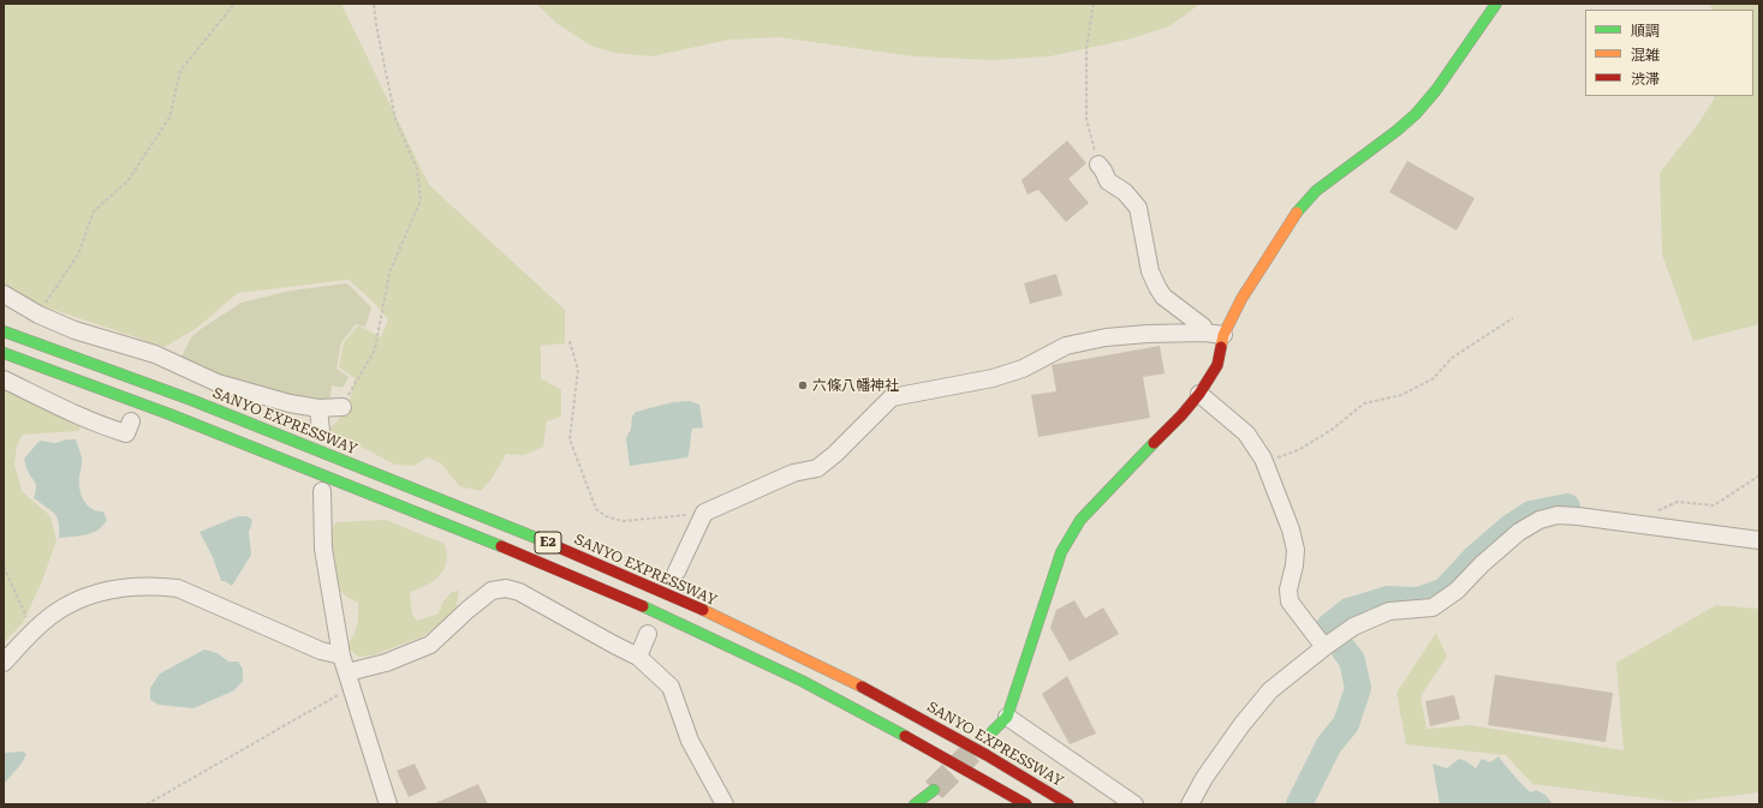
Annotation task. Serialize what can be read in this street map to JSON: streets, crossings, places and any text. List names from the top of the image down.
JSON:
{
  "streets": {
    "main road": ["SANYO EXPRESSWAY", "E2"]
  },
  "places": ["六條八幡神社"],
  "legend": ["順調", "混雑", "渋滞"]
}
